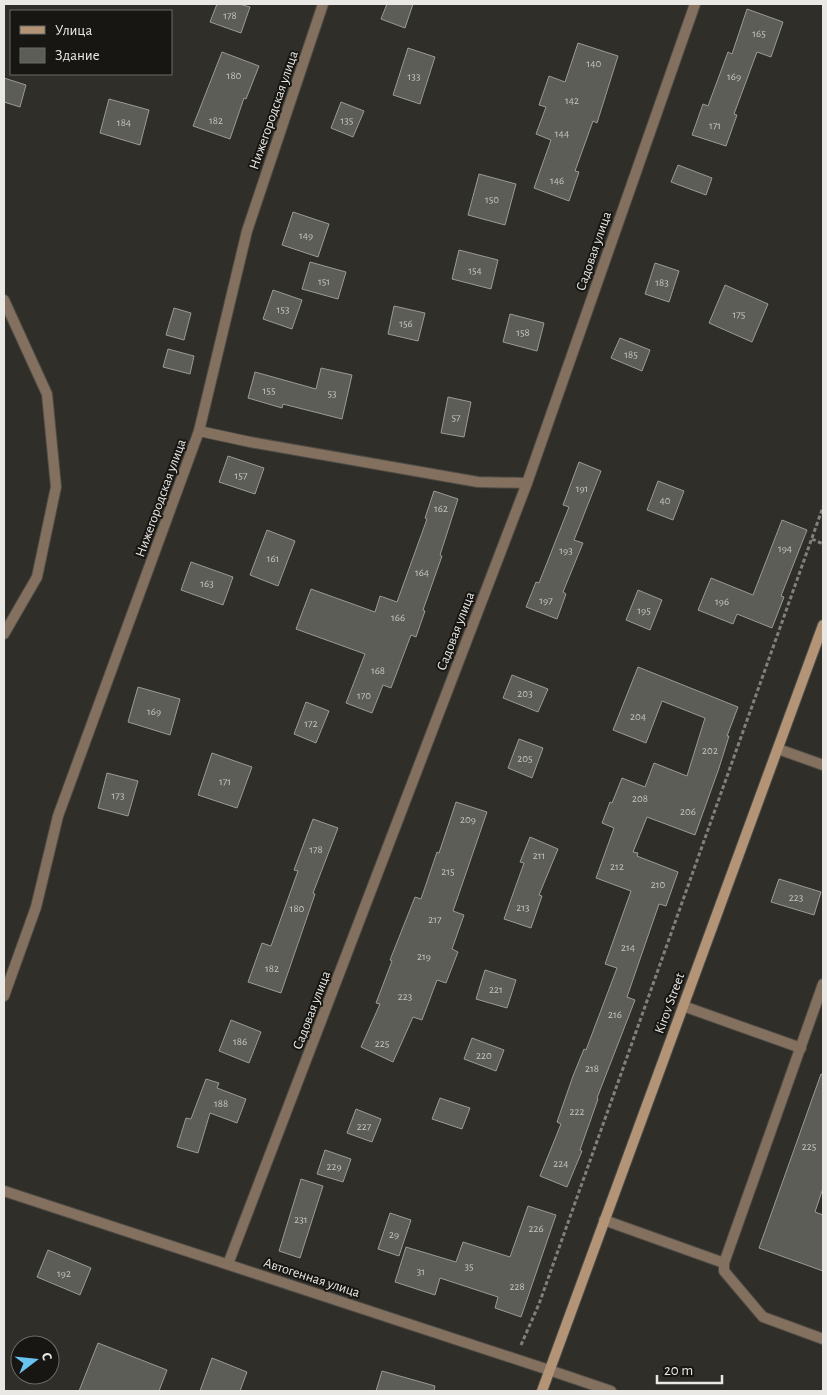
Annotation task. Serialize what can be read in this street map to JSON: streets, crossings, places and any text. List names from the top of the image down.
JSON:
{
  "streets": {
    "main road": ["Kirov Street"],
    "street": ["Нижегородская улица", "Садовая улица", "Автогенная улица"]
  },
  "crossings": [
    ["Садовая улица", "Автогенная улица"],
    ["Kirov Street", "Автогенная улица"]
  ],
  "house_numbers": [
    "178",
    "165",
    "140",
    "180",
    "133",
    "169",
    "142",
    "182",
    "135",
    "184",
    "171",
    "144",
    "146",
    "150",
    "149",
    "154",
    "151",
    "183",
    "153",
    "175",
    "156",
    "158",
    "185",
    "155",
    "53",
    "57",
    "157",
    "191",
    "40",
    "162",
    "194",
    "193",
    "161",
    "164",
    "163",
    "197",
    "196",
    "195",
    "166",
    "168",
    "203",
    "170",
    "169",
    "204",
    "172",
    "202",
    "205",
    "171",
    "173",
    "208",
    "206",
    "209",
    "178",
    "211",
    "212",
    "215",
    "210",
    "223",
    "213",
    "180",
    "217",
    "214",
    "219",
    "182",
    "221",
    "223",
    "216",
    "186",
    "225",
    "220",
    "218",
    "188",
    "222",
    "227",
    "225",
    "224",
    "229",
    "231",
    "226",
    "29",
    "35",
    "31",
    "192",
    "228"
  ],
  "legend": ["Улица", "Здание"],
  "scale_bar": "20 m",
  "north": "right"
}
